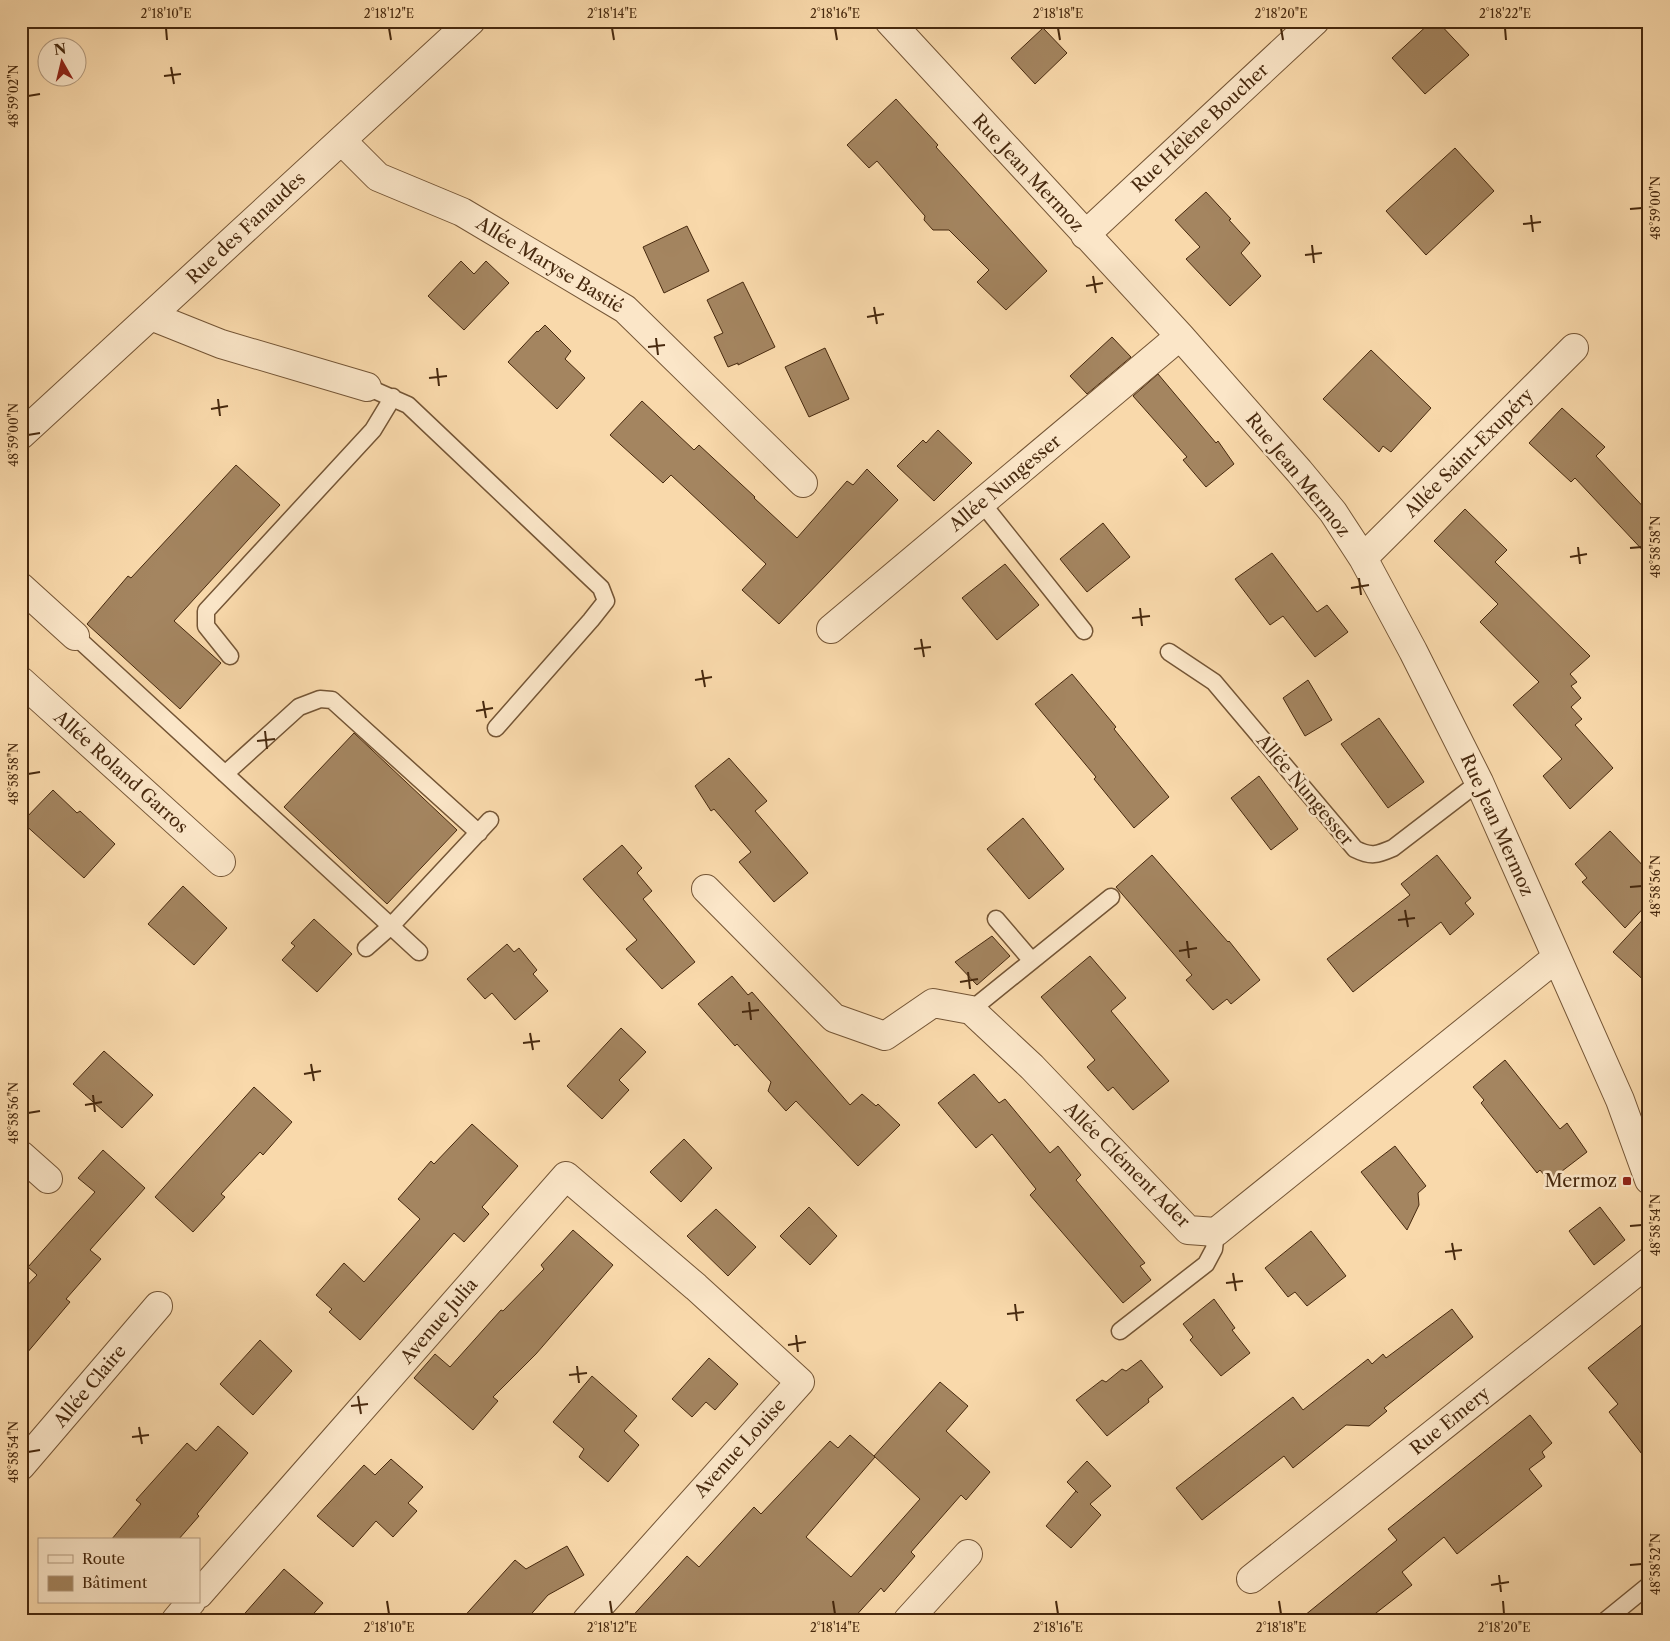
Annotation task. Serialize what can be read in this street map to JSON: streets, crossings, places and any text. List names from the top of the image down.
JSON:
{
  "streets": {
    "street": [
      "Rue Hélène Boucher",
      "Rue Jean Mermoz",
      "Rue des Fanaudes",
      "Allée Maryse Bastié",
      "Allée Saint-Exupéry",
      "Allée Nungesser",
      "Allée Roland Garros",
      "Allée Clément Ader",
      "Avenue Julia",
      "Allée Claire",
      "Rue Emery",
      "Avenue Louise"
    ]
  },
  "crossings": [
    ["Rue Hélène Boucher", "Rue Jean Mermoz"],
    ["Rue Jean Mermoz", "Allée Saint-Exupéry"],
    ["Rue Jean Mermoz", "Allée Nungesser"],
    ["Rue des Fanaudes", "Allée Maryse Bastié"],
    ["Avenue Julia", "Avenue Louise"]
  ],
  "places": {
    "transit": ["Mermoz"]
  },
  "legend": ["Route", "Bâtiment"],
  "north": "top",
  "coordinates": [
    "2°18'10\"E",
    "2°18'12\"E",
    "2°18'14\"E",
    "2°18'16\"E",
    "2°18'18\"E",
    "2°18'20\"E",
    "2°18'22\"E",
    "48°59'02\"N",
    "48°59'00\"N",
    "48°58'58\"N",
    "48°58'56\"N",
    "48°58'54\"N",
    "48°58'52\"N"
  ]
}
